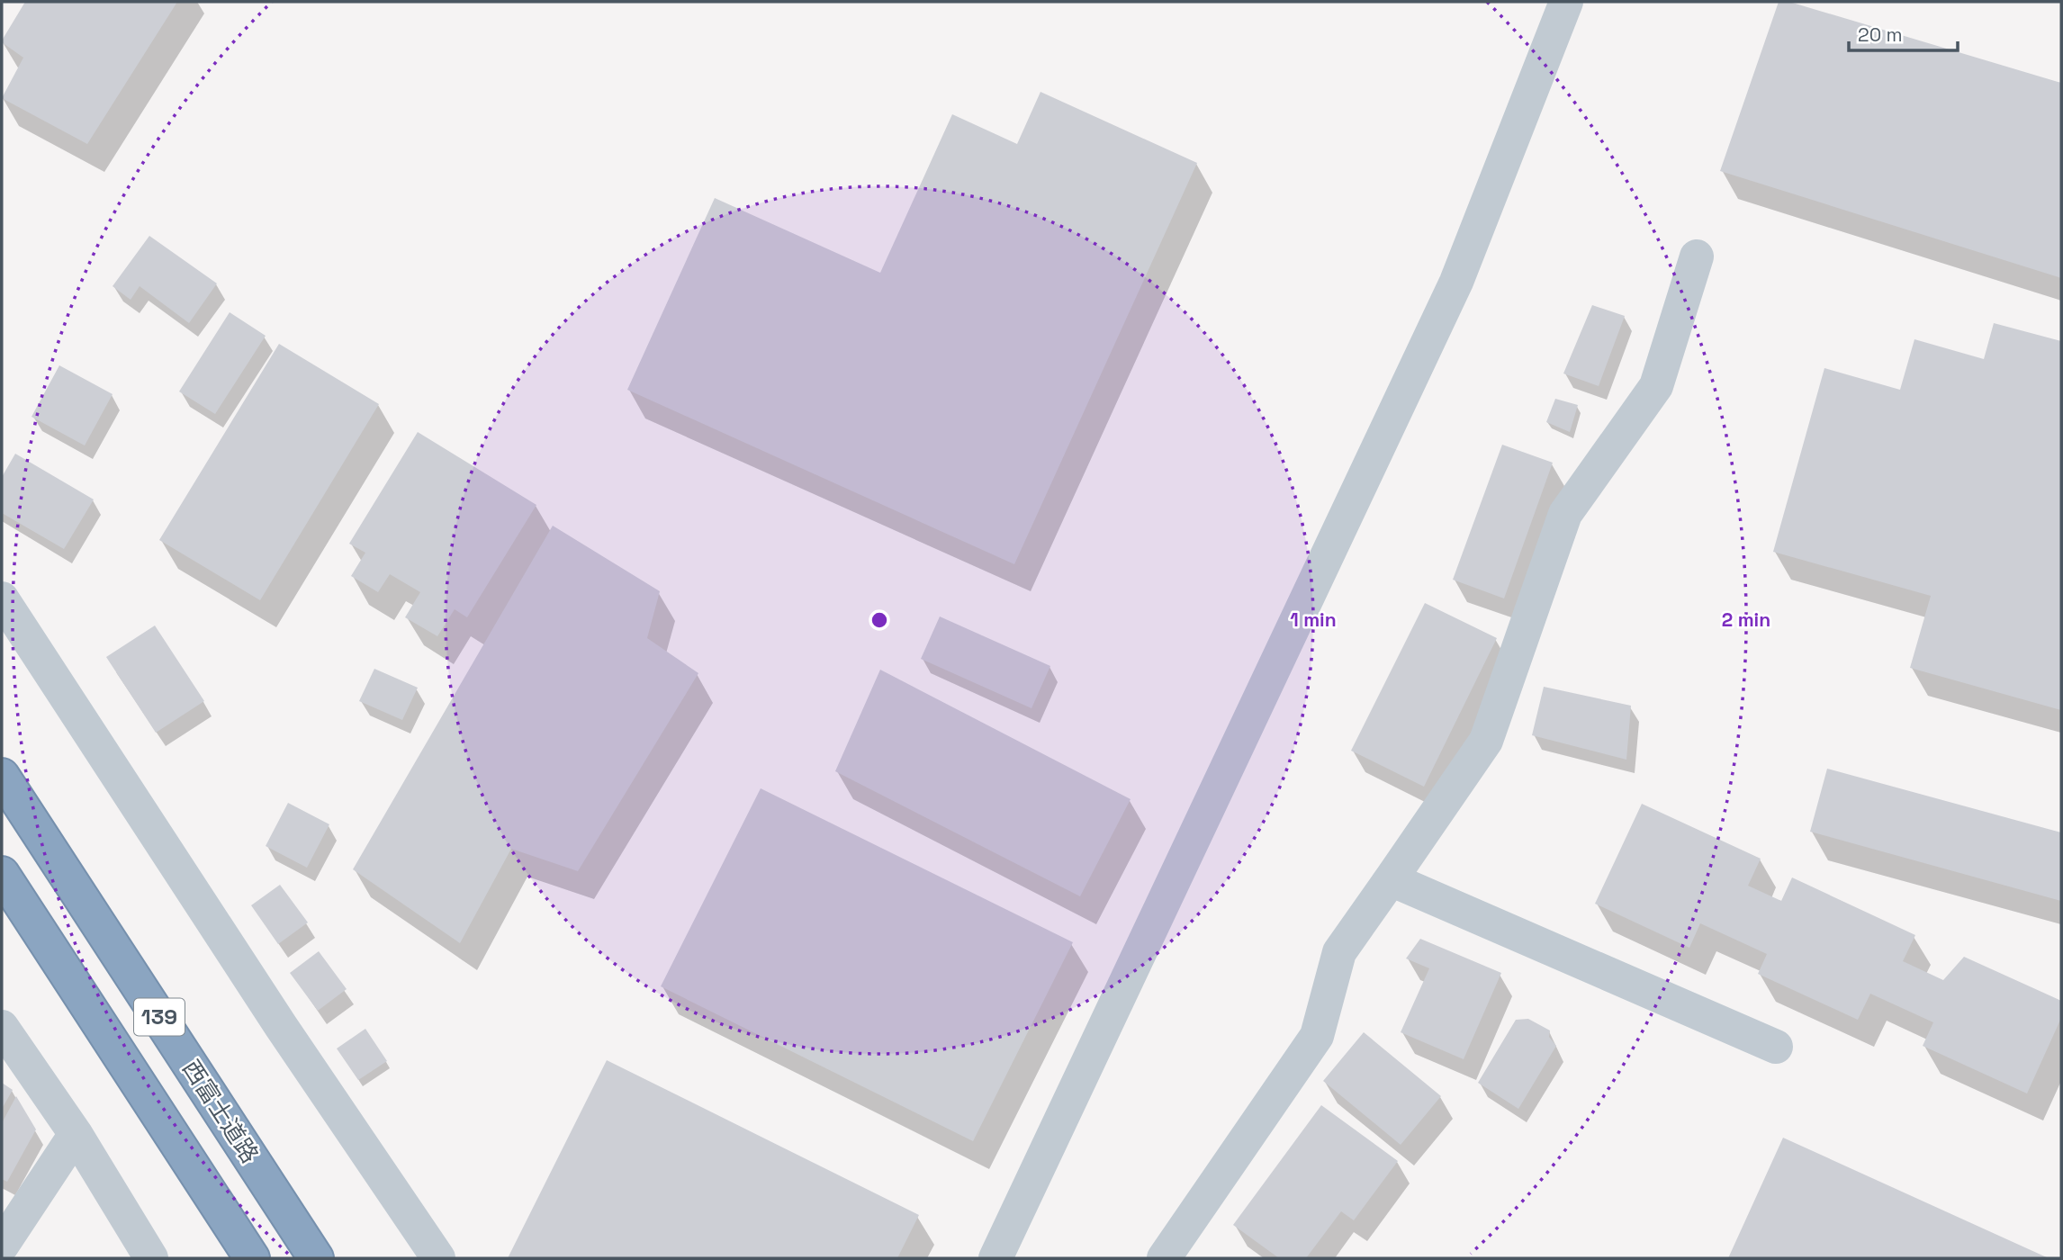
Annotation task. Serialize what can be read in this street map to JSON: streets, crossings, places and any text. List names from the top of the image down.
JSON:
{
  "streets": {
    "highway": ["139", "西富士道路"]
  },
  "scale_bar": "20 m",
  "rings": ["1 min", "2 min"]
}
